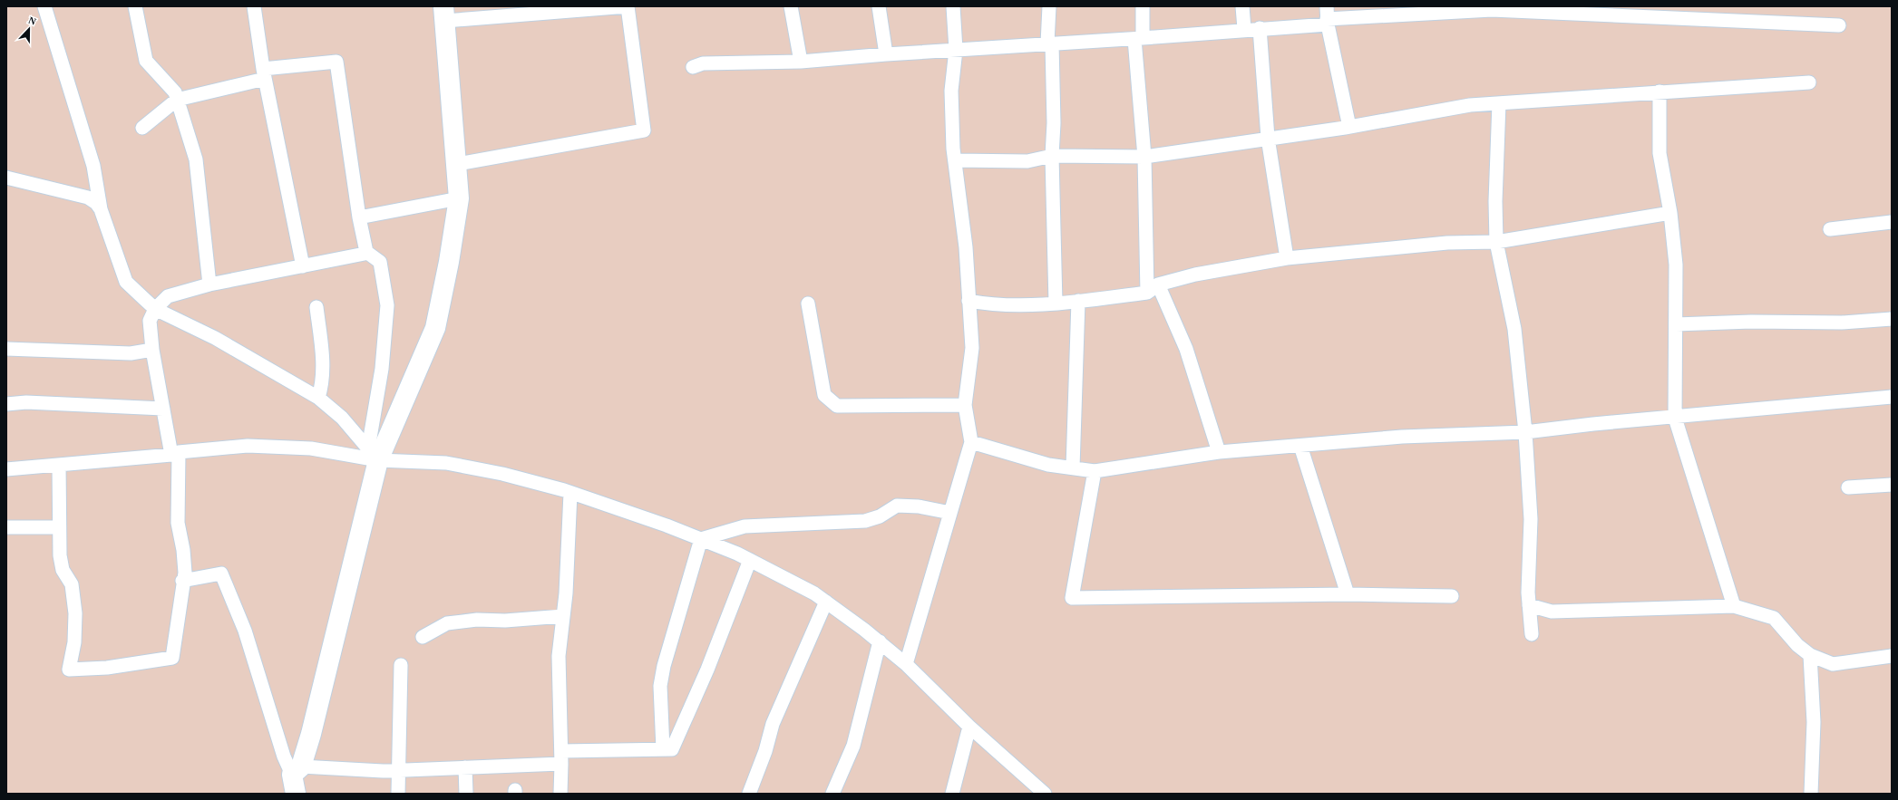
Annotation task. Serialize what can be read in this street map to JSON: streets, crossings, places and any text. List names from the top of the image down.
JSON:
{
  "north": "top"
}
